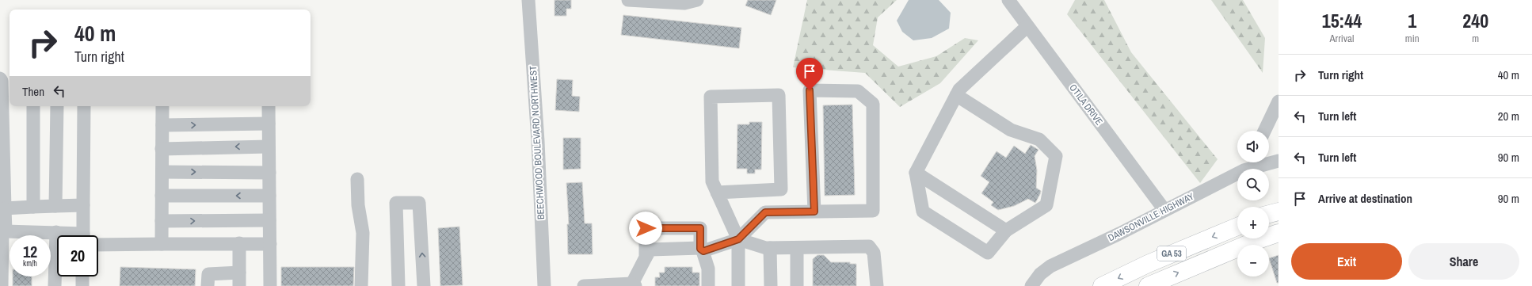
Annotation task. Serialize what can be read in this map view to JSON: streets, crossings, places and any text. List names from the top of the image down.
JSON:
{
  "streets": {
    "main road": ["GA 53"],
    "street": ["OTILA DRIVE", "BEECHWOOD BOULEVARD NORTHWEST", "DAWSONVILLE HIGHWAY"]
  },
  "crossings": [
    ["OTILA DRIVE", "DAWSONVILLE HIGHWAY"]
  ],
  "page": {
    "eta": [
      "15:44",
      "Arrival",
      "1",
      "min",
      "240",
      "m"
    ],
    "turn": ["40 m", "Turn right"],
    "list": [
      {
        "name": "Turn right",
        "value": "40 m"
      },
      {
        "name": "Turn left",
        "value": "20 m"
      },
      {
        "name": "Turn left",
        "value": "90 m"
      },
      {
        "name": "Arrive at destination",
        "value": "90 m"
      }
    ],
    "then": "Then",
    "map_buttons": ["+", "−"],
    "speed": "12 km/h",
    "limit": "20",
    "buttons": ["Exit", "Share"]
  }
}
